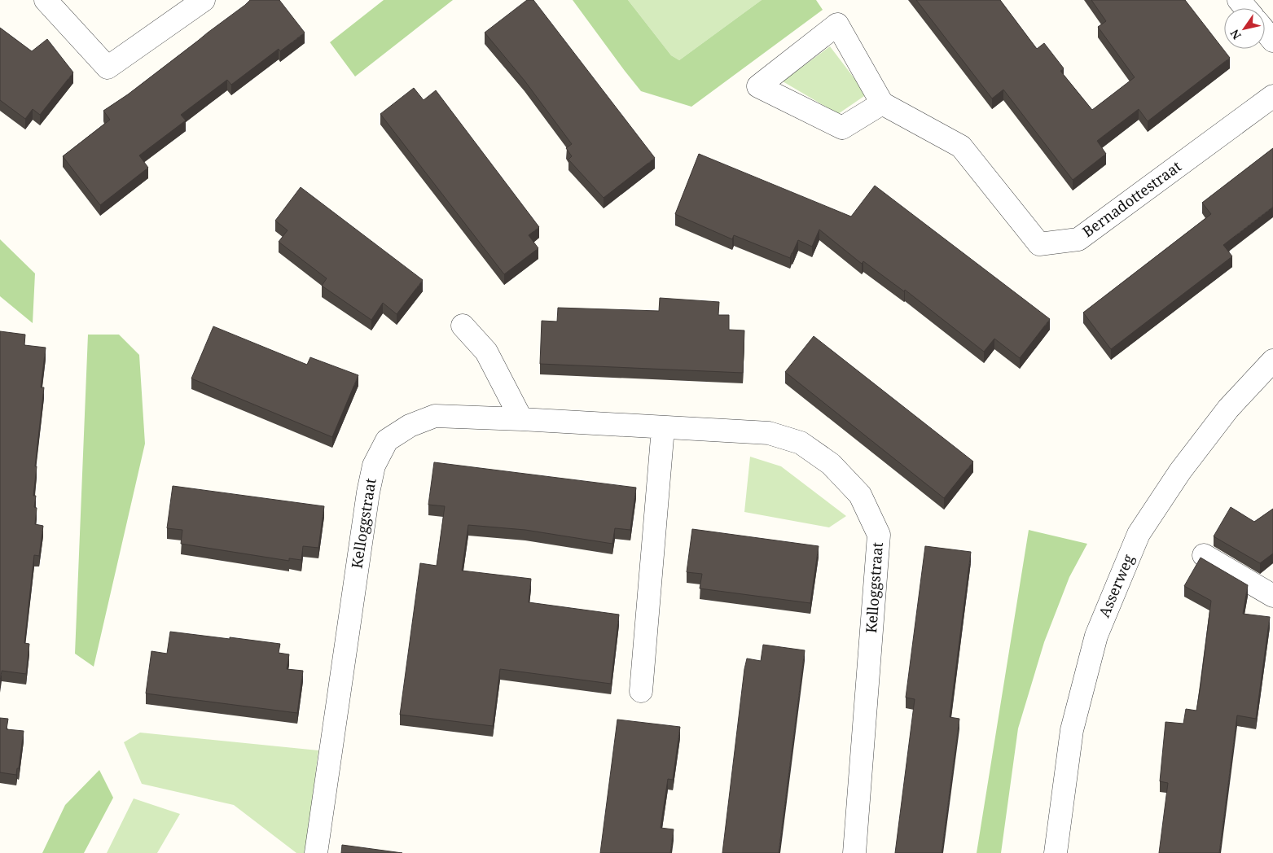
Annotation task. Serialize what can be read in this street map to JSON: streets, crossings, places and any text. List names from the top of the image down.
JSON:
{
  "streets": {
    "street": ["Bernadottestraat", "Kelloggstraat", "Asserweg"]
  },
  "north": "bottom left"
}
